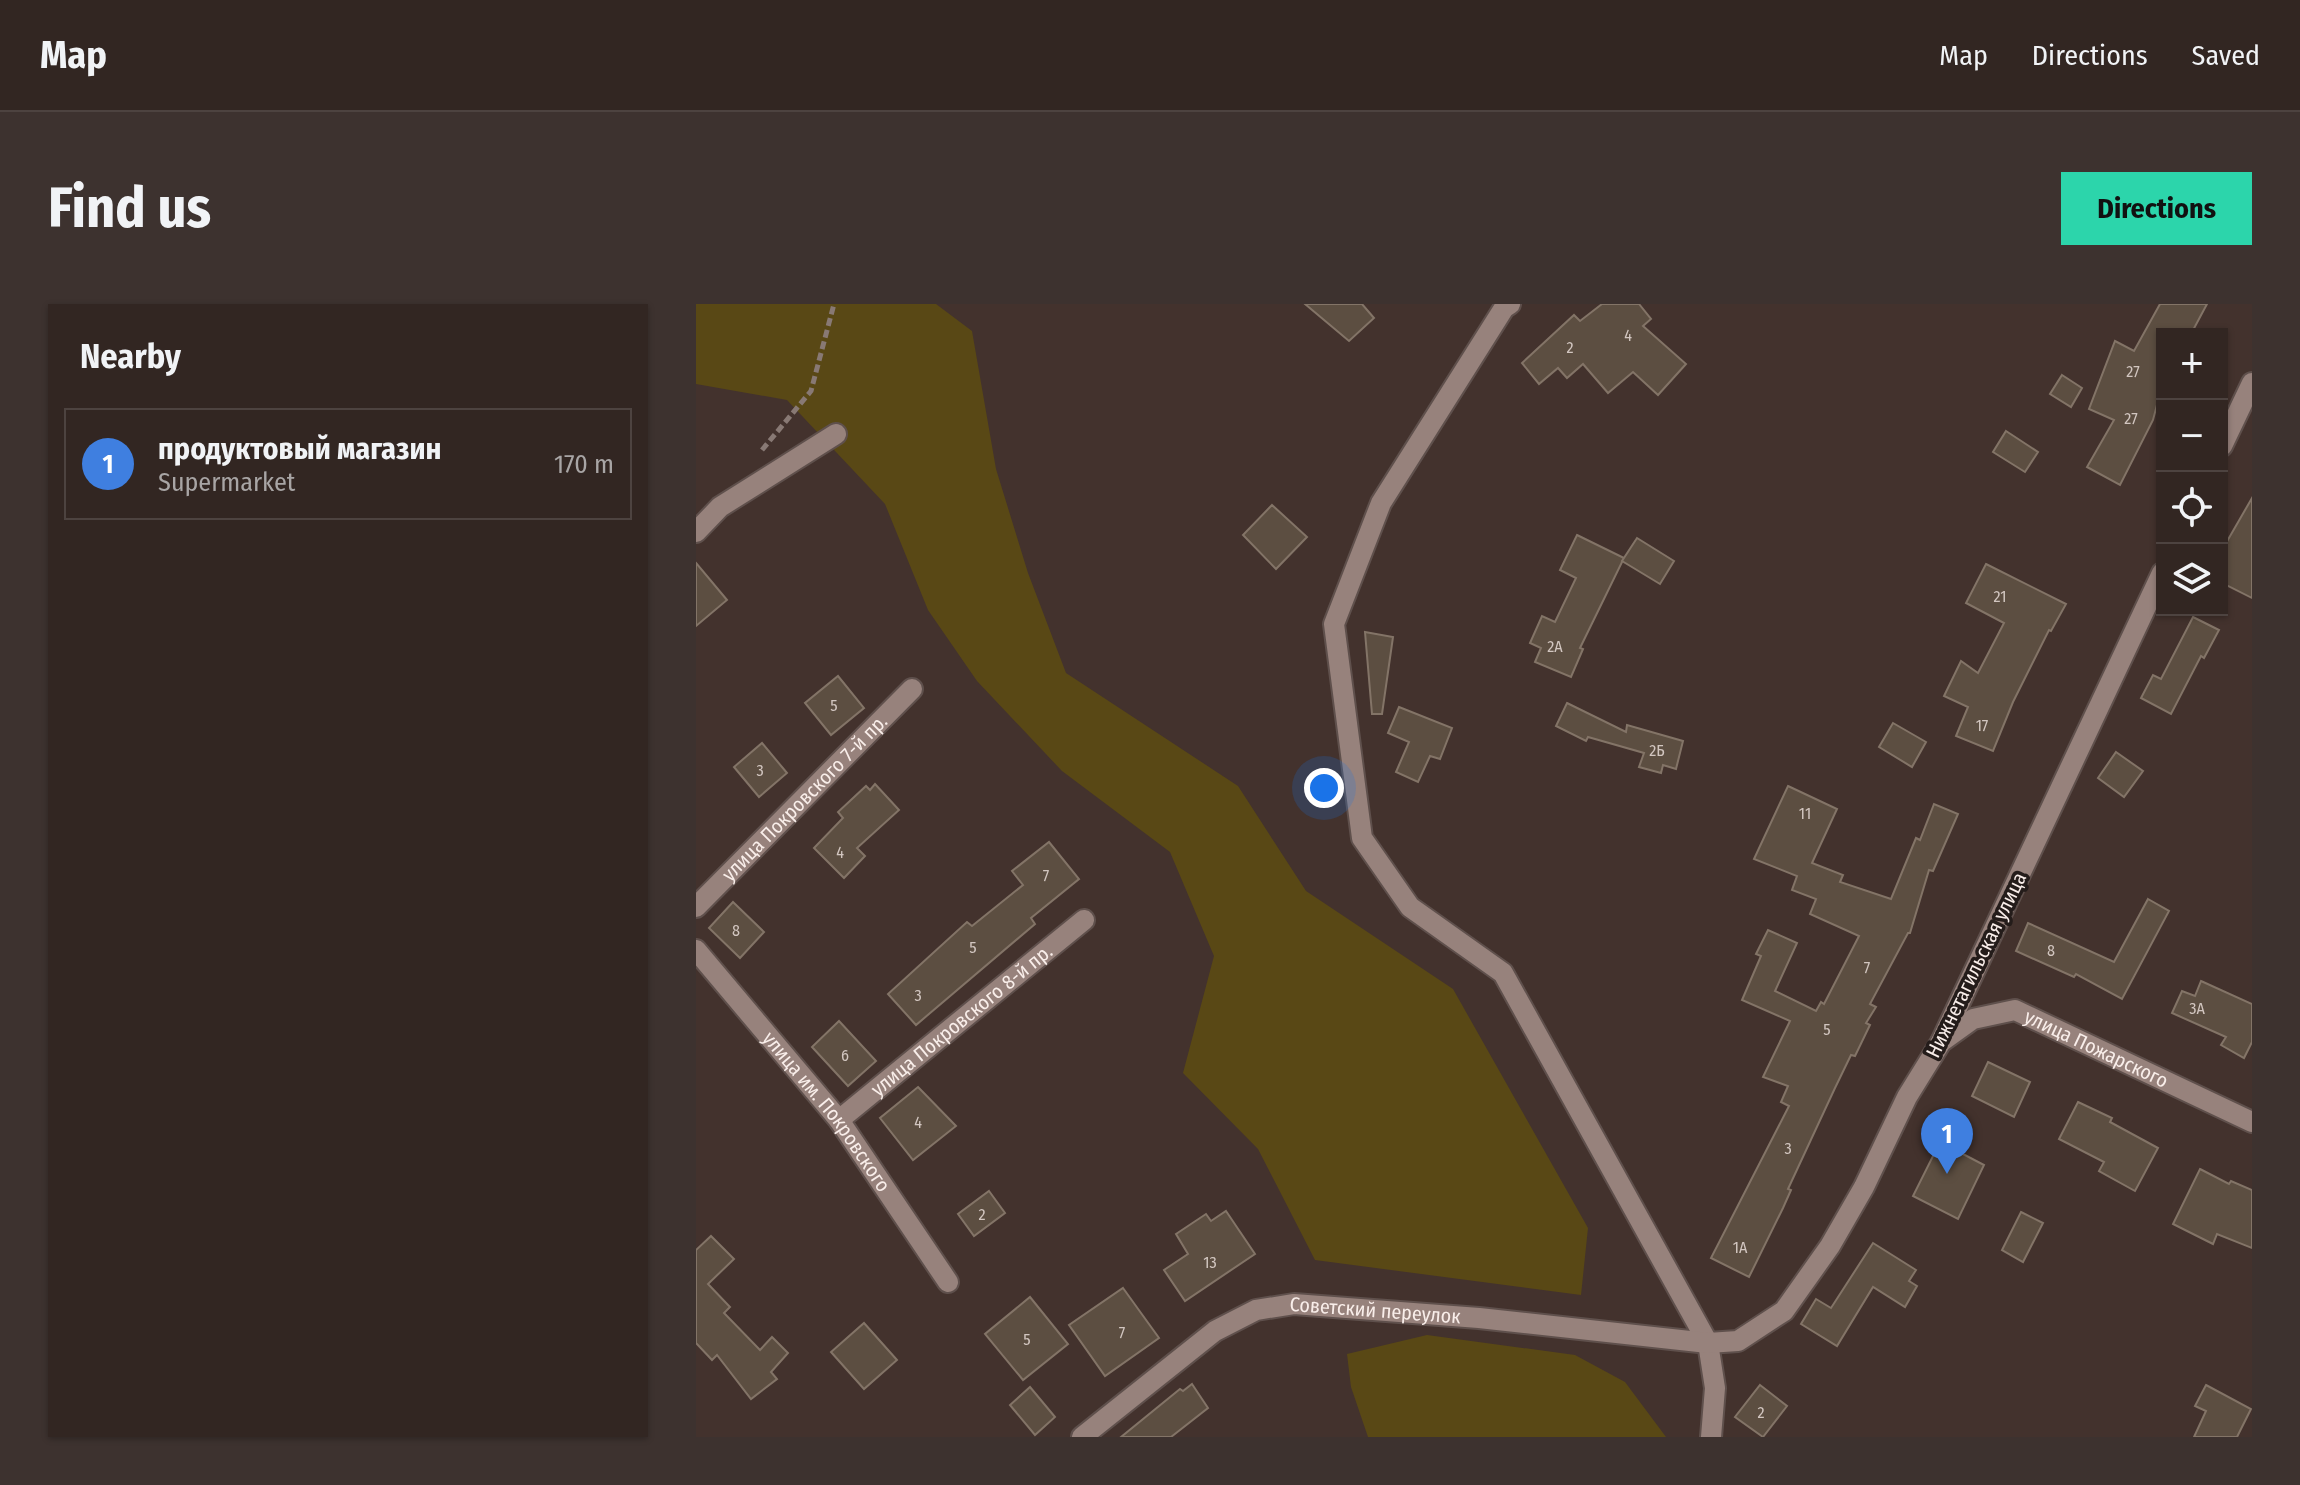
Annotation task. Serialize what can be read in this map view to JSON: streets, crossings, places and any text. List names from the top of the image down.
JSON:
{
  "streets": {
    "street": [
      "улица Покровского 7-й пр.",
      "Нижнетагильская улица",
      "улица Покровского 8-й пр.",
      "улица Пожарского",
      "улица им. Покровского",
      "Советский переулок"
    ]
  },
  "crossings": [
    ["Нижнетагильская улица", "улица Пожарского"],
    ["Нижнетагильская улица", "Советский переулок"],
    ["улица Покровского 8-й пр.", "улица им. Покровского"]
  ],
  "house_numbers": [
    "4",
    "2",
    "27",
    "27",
    "21",
    "2А",
    "5",
    "17",
    "2Б",
    "3",
    "11",
    "4",
    "7",
    "8",
    "5",
    "8",
    "7",
    "3",
    "3А",
    "5",
    "6",
    "4",
    "3",
    "2",
    "1А",
    "13",
    "7",
    "5",
    "2"
  ],
  "page": {
    "header": "Map",
    "nav": ["Map", "Directions", "Saved"],
    "buttons": "Directions",
    "title": "Find us",
    "heading": "Nearby",
    "map_buttons": ["+", "−"],
    "list": [
      {
        "mark": "1",
        "name": "продуктовый магазин",
        "note": "Supermarket",
        "value": "170 m"
      }
    ],
    "pins": "1"
  }
}
